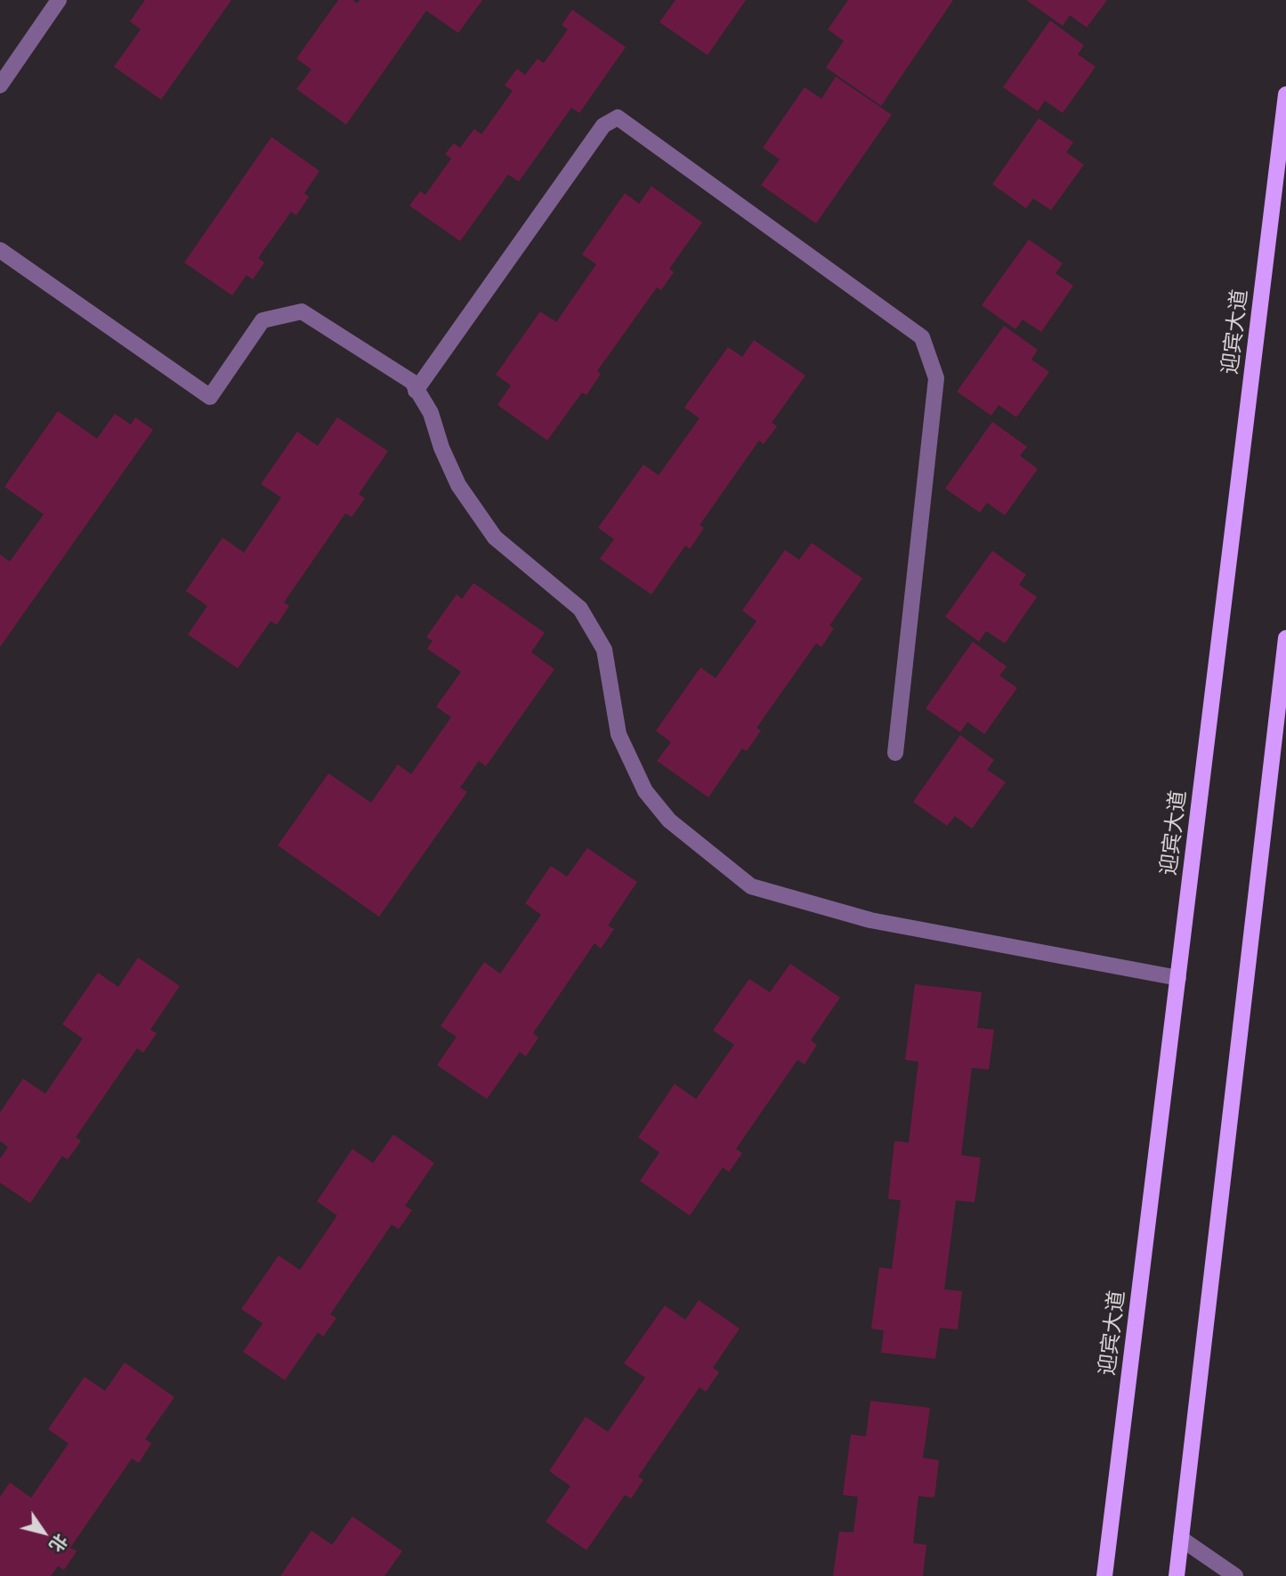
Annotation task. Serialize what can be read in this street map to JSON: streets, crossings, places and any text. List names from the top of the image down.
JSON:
{
  "streets": {
    "main road": ["迎宾大道"]
  },
  "north": "bottom right"
}
